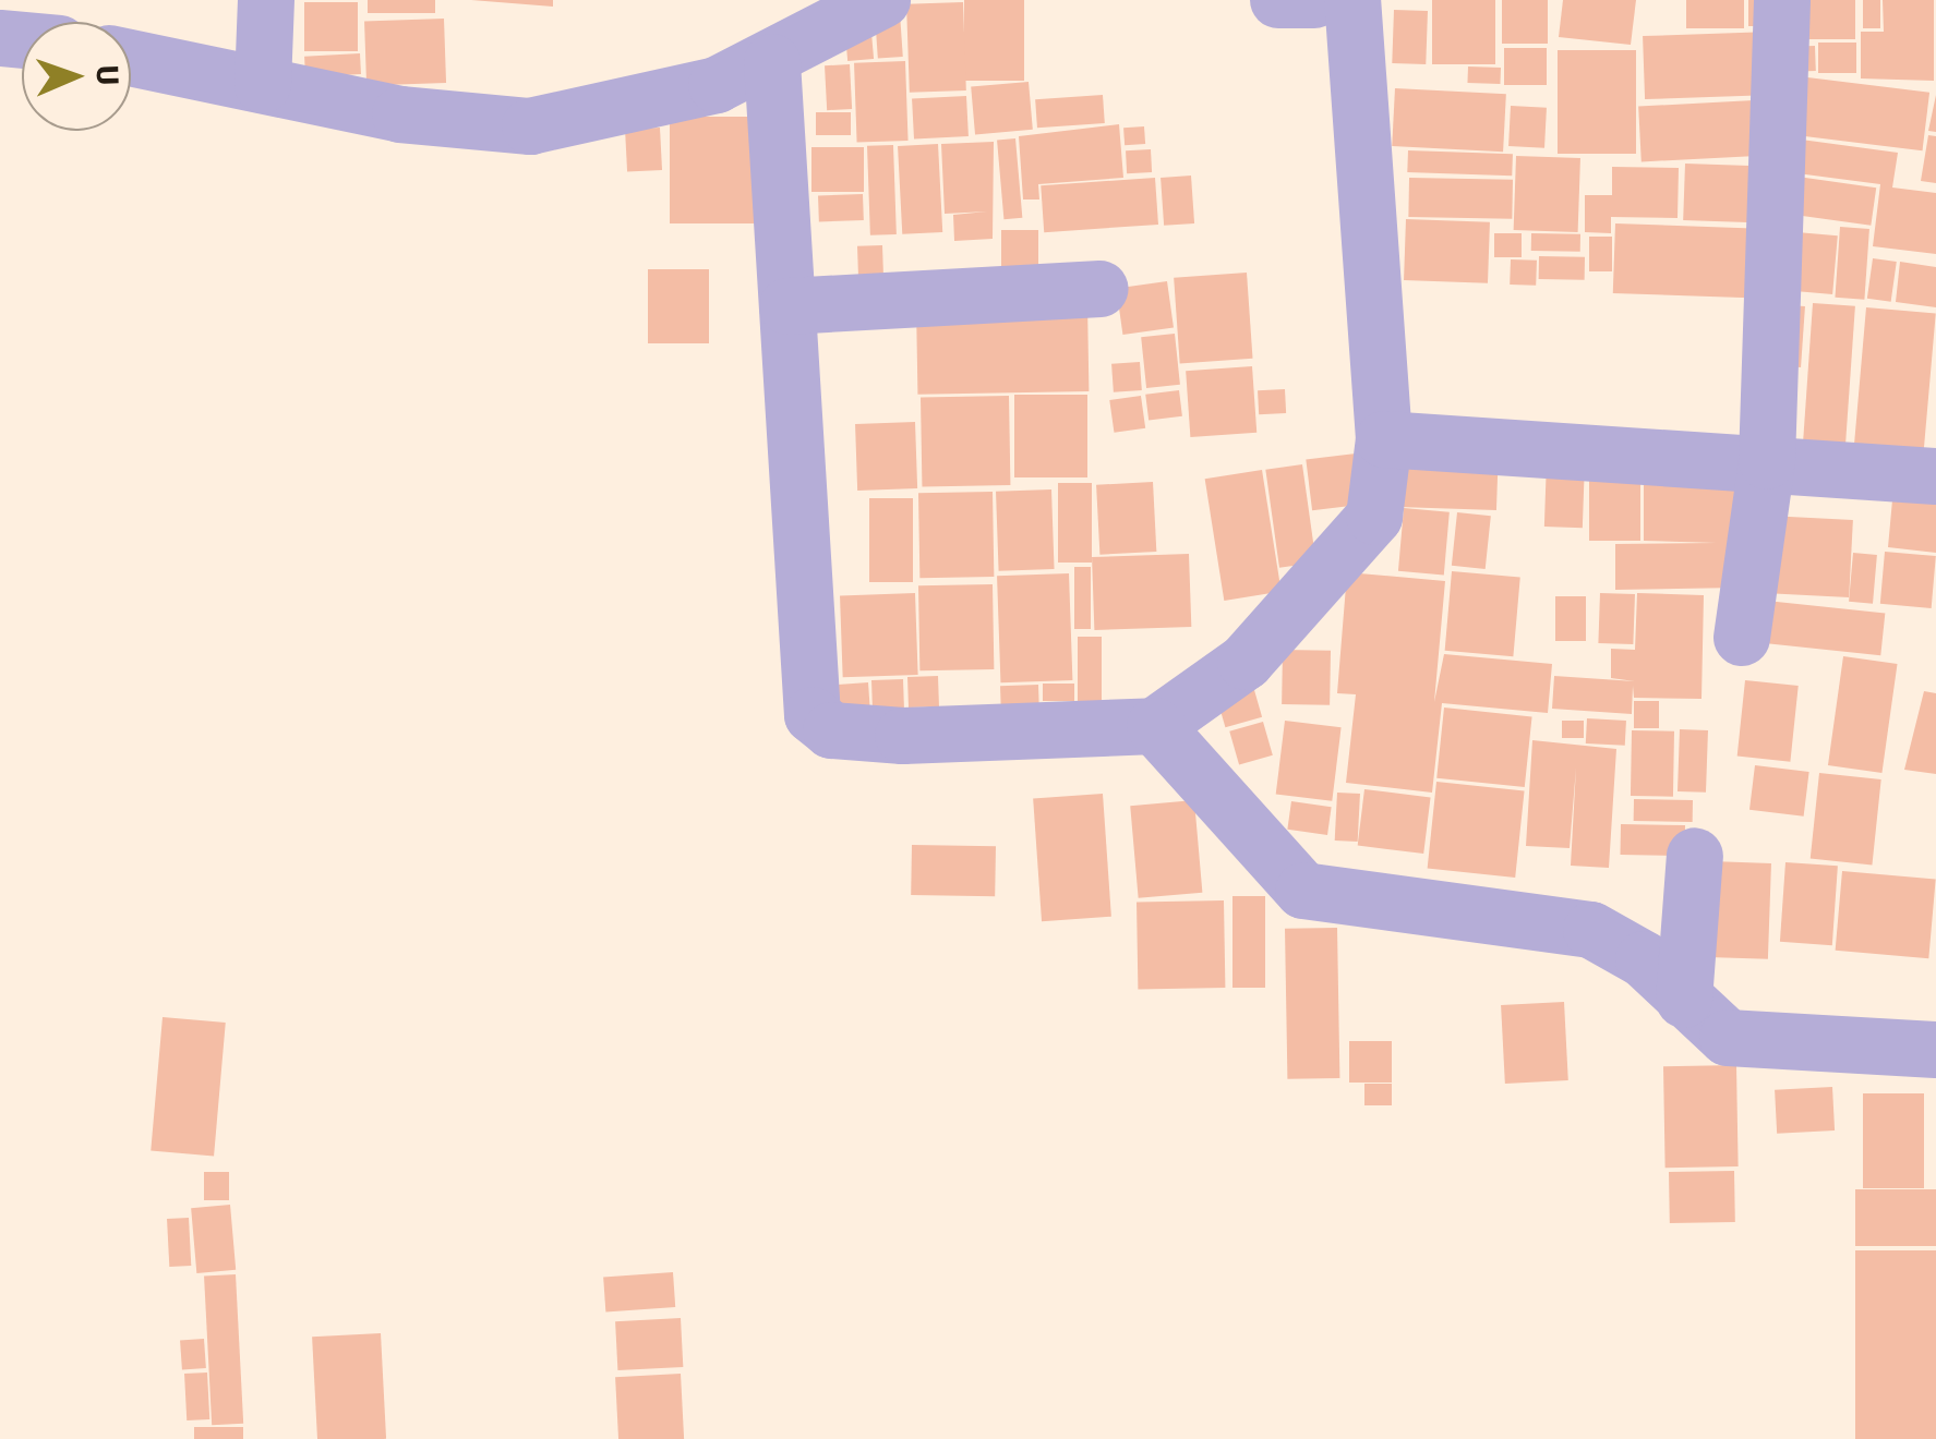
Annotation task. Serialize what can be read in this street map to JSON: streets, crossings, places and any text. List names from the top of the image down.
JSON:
{
  "north": "right"
}
